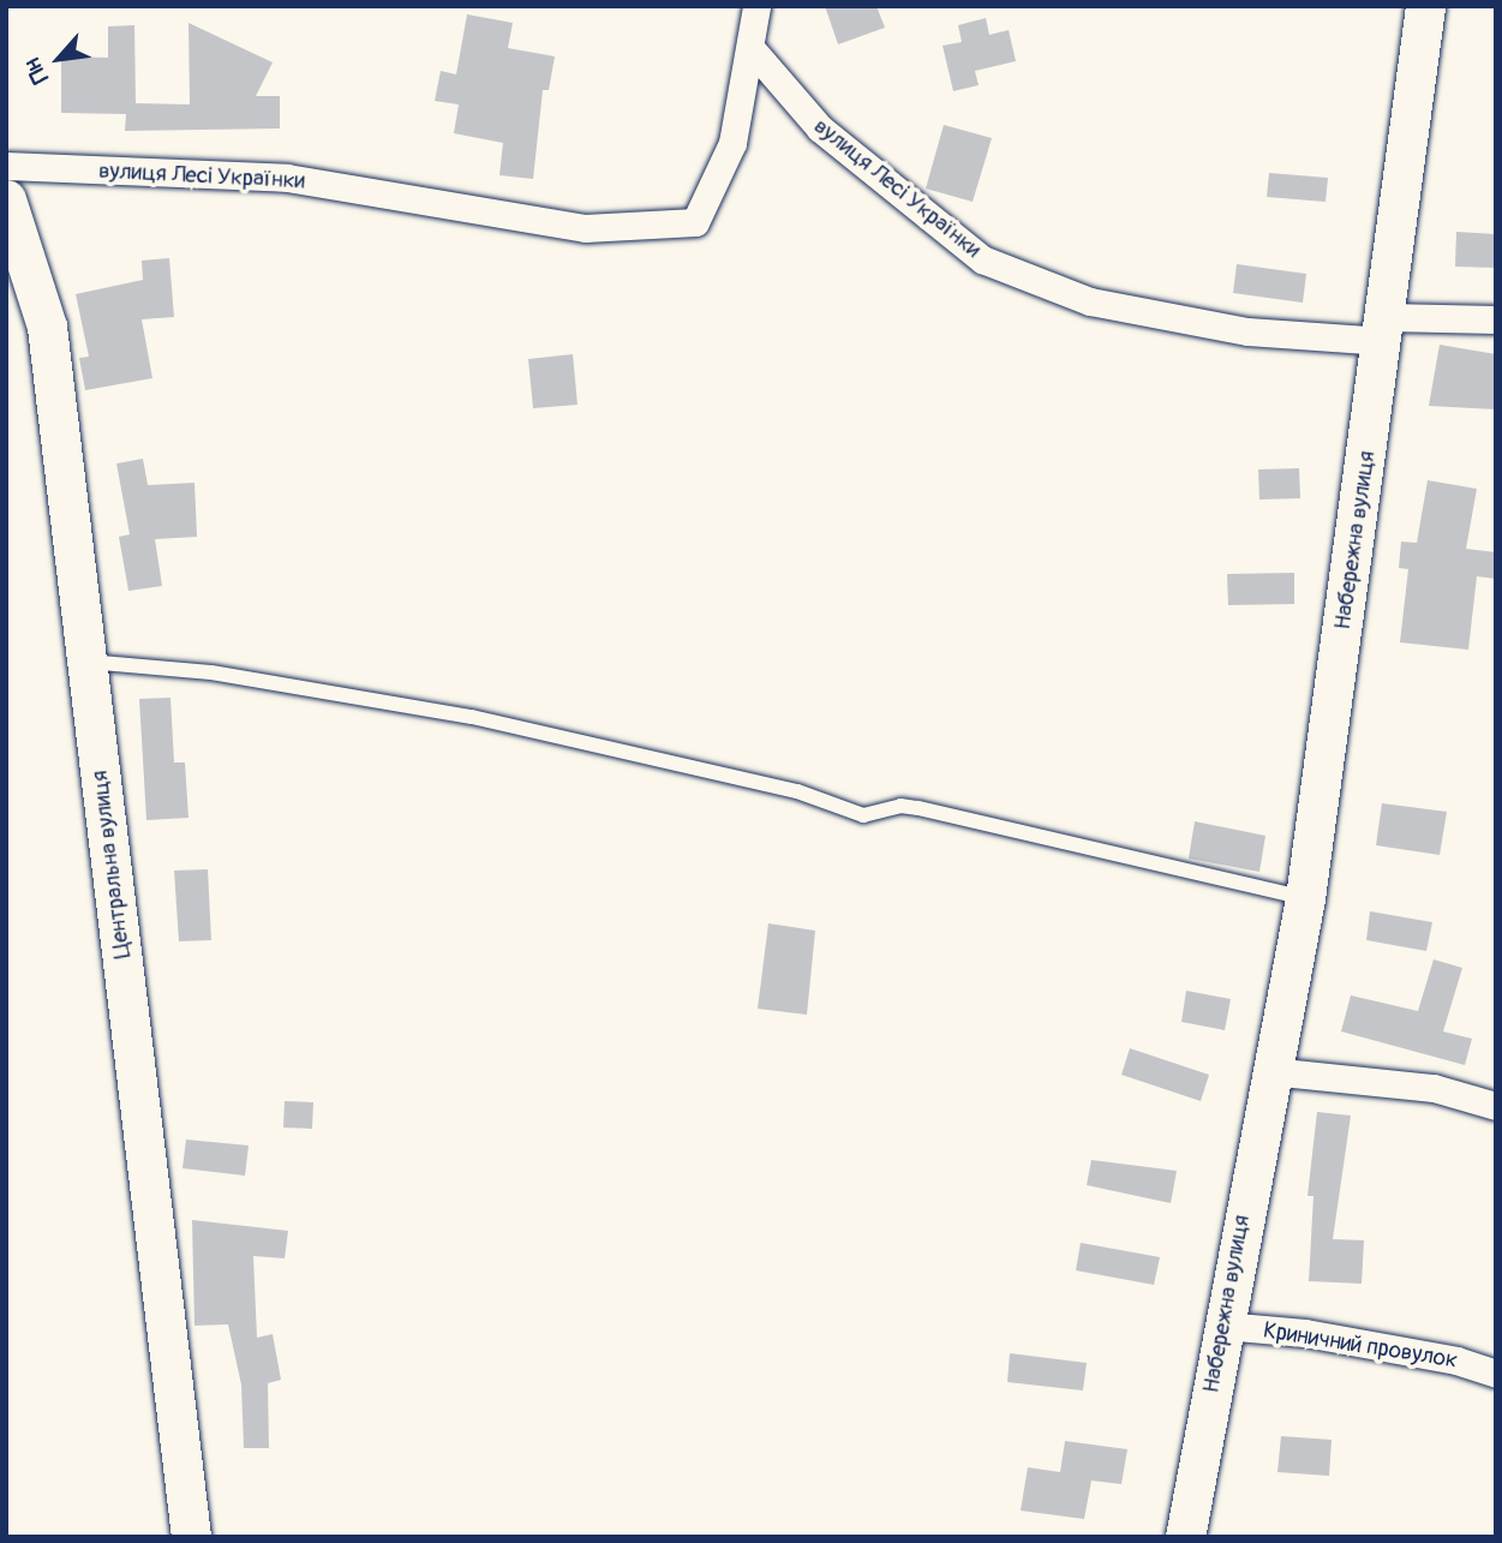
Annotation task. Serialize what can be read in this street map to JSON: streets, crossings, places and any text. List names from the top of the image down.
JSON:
{
  "streets": {
    "street": [
      "вулиця Лесі Українки",
      "Набережна вулиця",
      "Центральна вулиця",
      "Криничний провулок"
    ]
  },
  "crossings": [
    ["вулиця Лесі Українки", "Набережна вулиця"],
    ["Набережна вулиця", "Криничний провулок"]
  ],
  "north": "bottom left"
}
